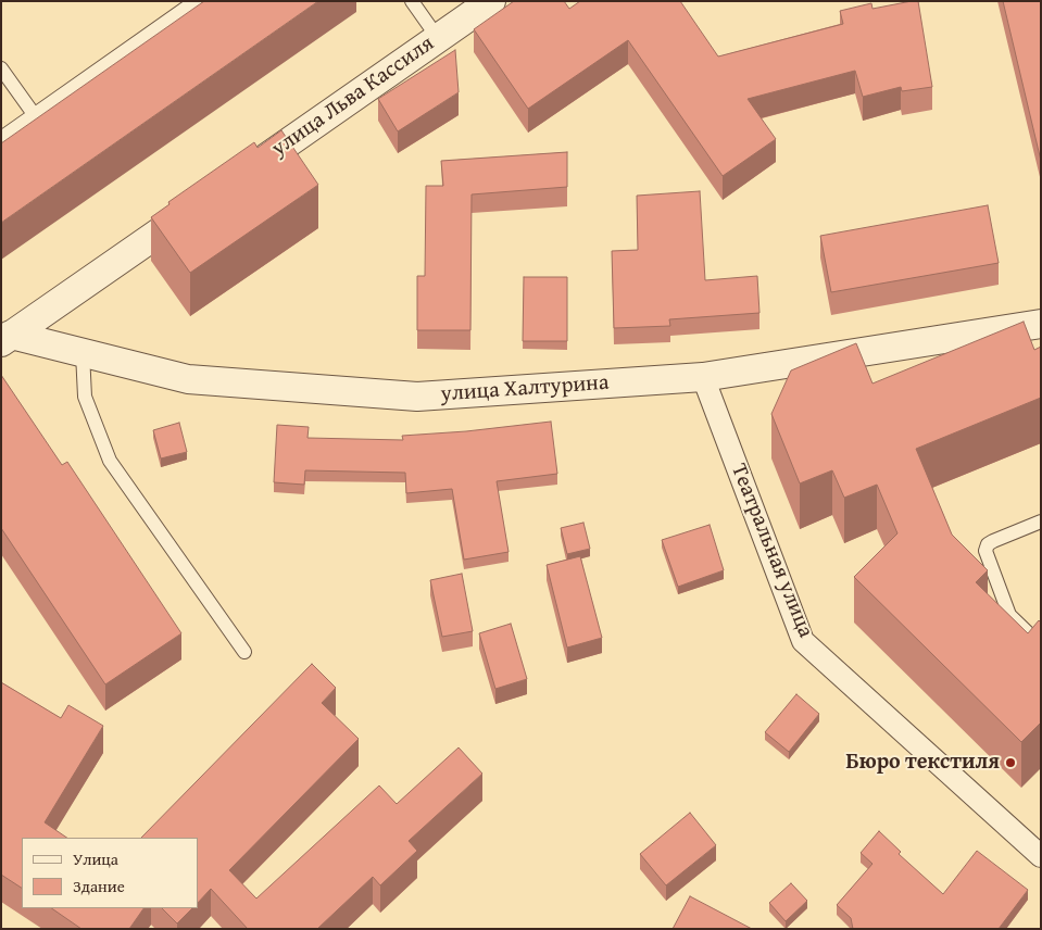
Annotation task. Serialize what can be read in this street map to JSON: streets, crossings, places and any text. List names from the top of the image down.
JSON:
{
  "streets": {
    "street": ["улица Льва Кассиля", "улица Халтурина", "Театральная улица"]
  },
  "crossings": [
    ["улица Халтурина", "Театральная улица"]
  ],
  "places": ["Бюро текстиля"],
  "legend": ["Улица", "Здание"]
}
